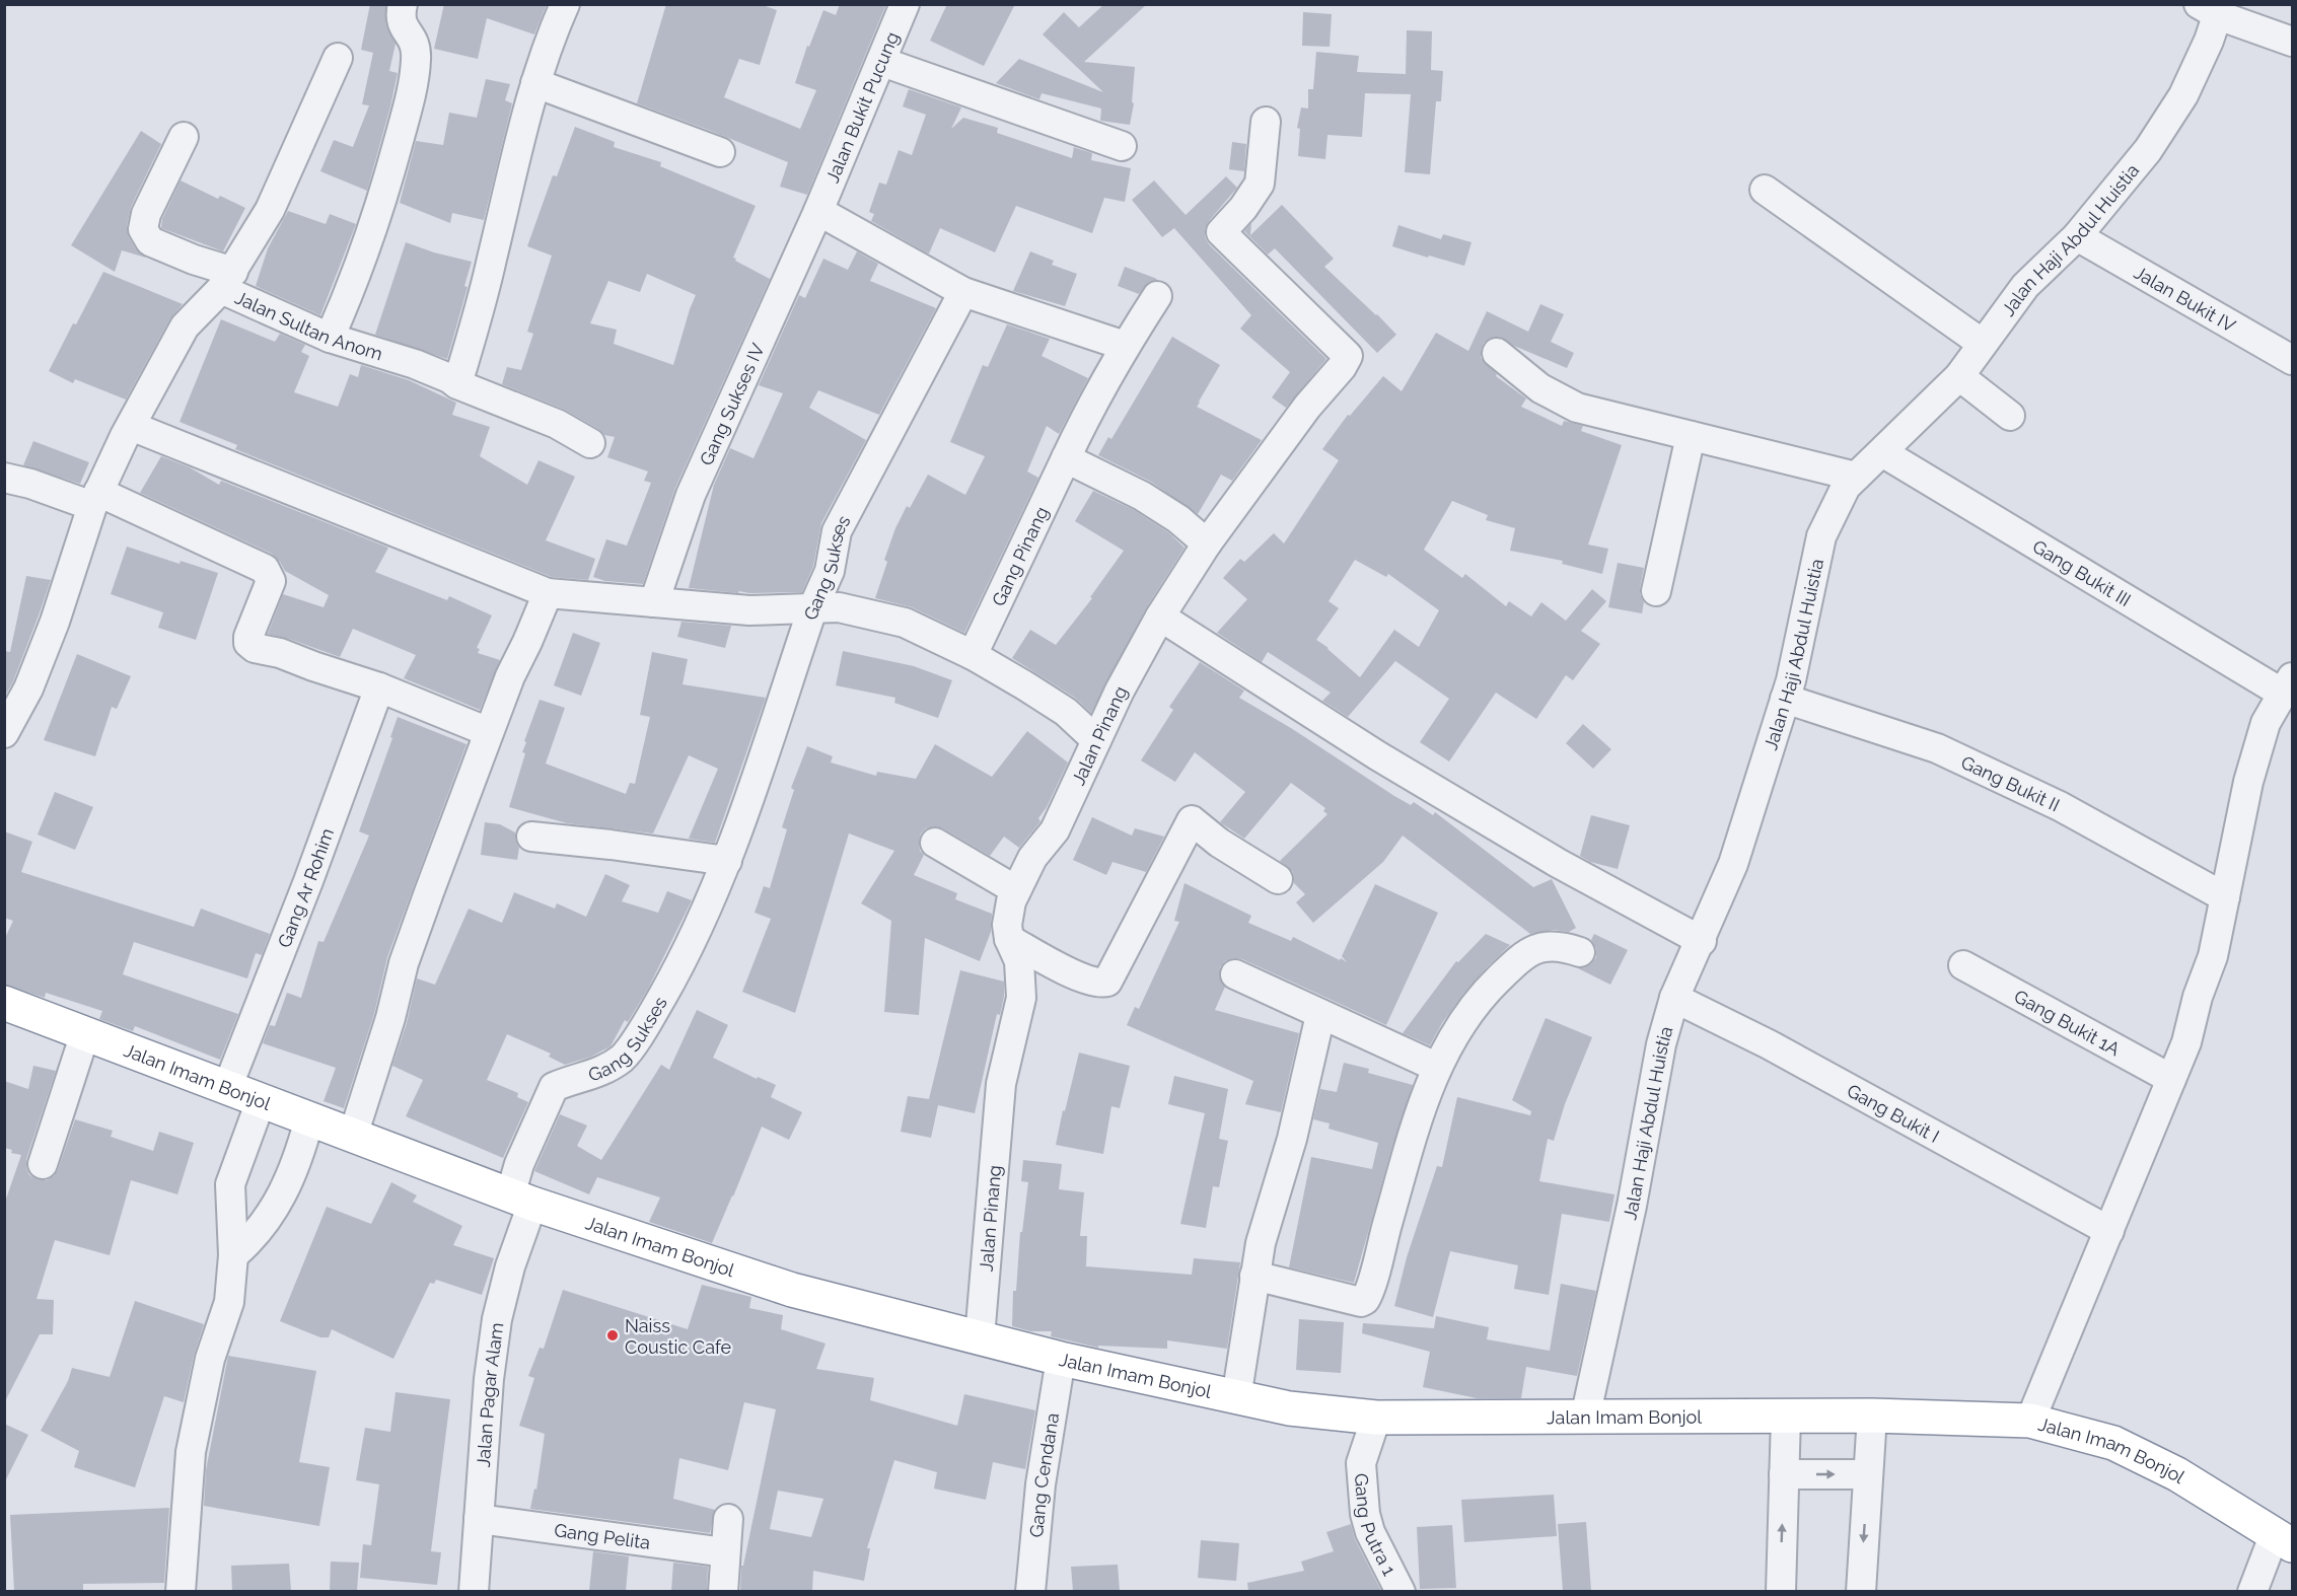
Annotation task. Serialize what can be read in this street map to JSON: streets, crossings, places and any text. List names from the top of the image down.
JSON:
{
  "streets": {
    "highway": ["Jalan Imam Bonjol"],
    "street": [
      "Jalan Bukit Pucung",
      "Jalan Haji Abdul Huistia",
      "Jalan Bukit IV",
      "Jalan Sultan Anom",
      "Gang Sukses IV",
      "Gang Pinang",
      "Gang Sukses",
      "Gang Bukit III",
      "Jalan Pinang",
      "Gang Bukit II",
      "Gang Ar Rohim",
      "Gang Bukit 1A",
      "Gang Bukit I",
      "Jalan Pagar Alam",
      "Gang Cendana",
      "Gang Putra 1",
      "Gang Pelita"
    ]
  },
  "crossings": [
    ["Jalan Bukit Pucung", "Gang Sukses IV"],
    ["Jalan Haji Abdul Huistia", "Jalan Bukit IV"],
    ["Jalan Haji Abdul Huistia", "Gang Bukit III"],
    ["Jalan Haji Abdul Huistia", "Gang Bukit II"],
    ["Jalan Haji Abdul Huistia", "Jalan Imam Bonjol"],
    ["Jalan Haji Abdul Huistia", "Gang Bukit I"],
    ["Gang Sukses", "Jalan Imam Bonjol"],
    ["Gang Sukses", "Jalan Pagar Alam"],
    ["Jalan Pinang", "Jalan Imam Bonjol"],
    ["Gang Ar Rohim", "Jalan Imam Bonjol"],
    ["Jalan Imam Bonjol", "Jalan Pagar Alam"],
    ["Jalan Imam Bonjol", "Gang Cendana"],
    ["Jalan Imam Bonjol", "Gang Putra 1"],
    ["Jalan Pagar Alam", "Gang Pelita"]
  ],
  "places": ["Naiss Coustic Cafe"]
}
